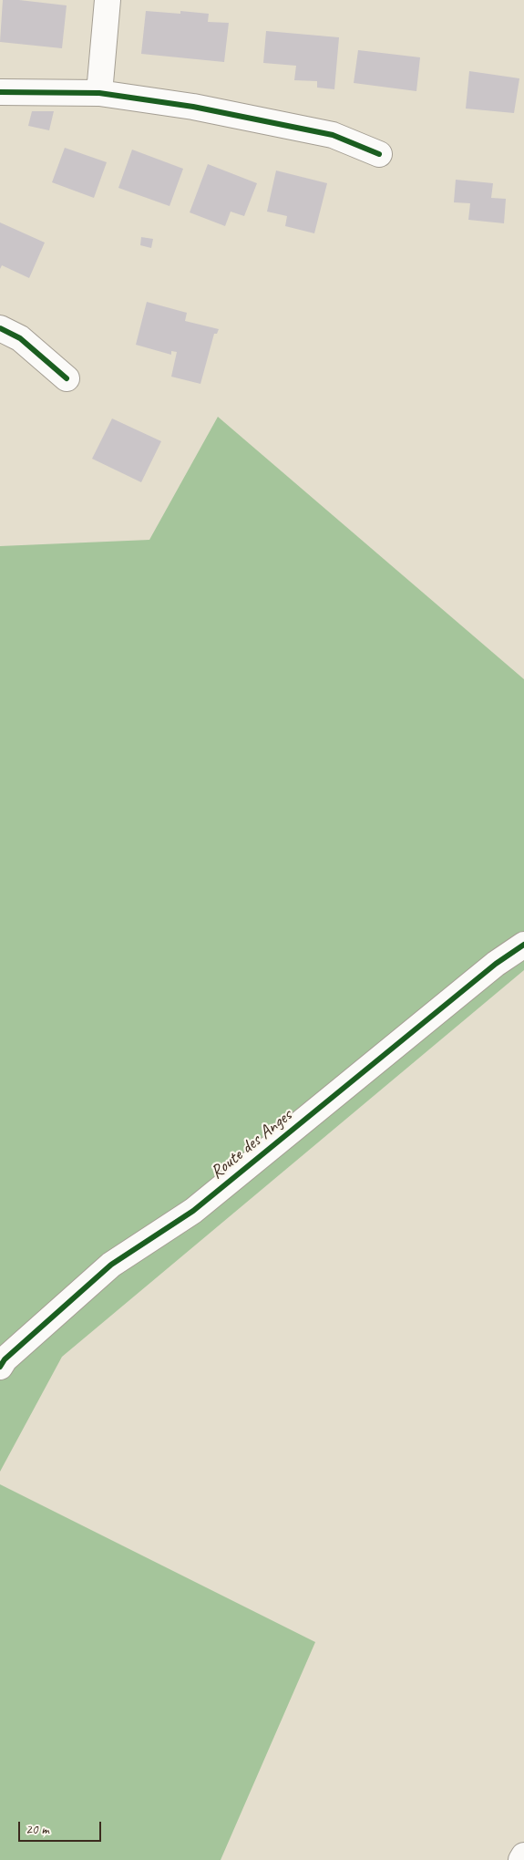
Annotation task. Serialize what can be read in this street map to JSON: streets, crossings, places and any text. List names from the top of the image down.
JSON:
{
  "streets": {
    "street": ["Route des Anges"]
  },
  "scale_bar": "20 m"
}
